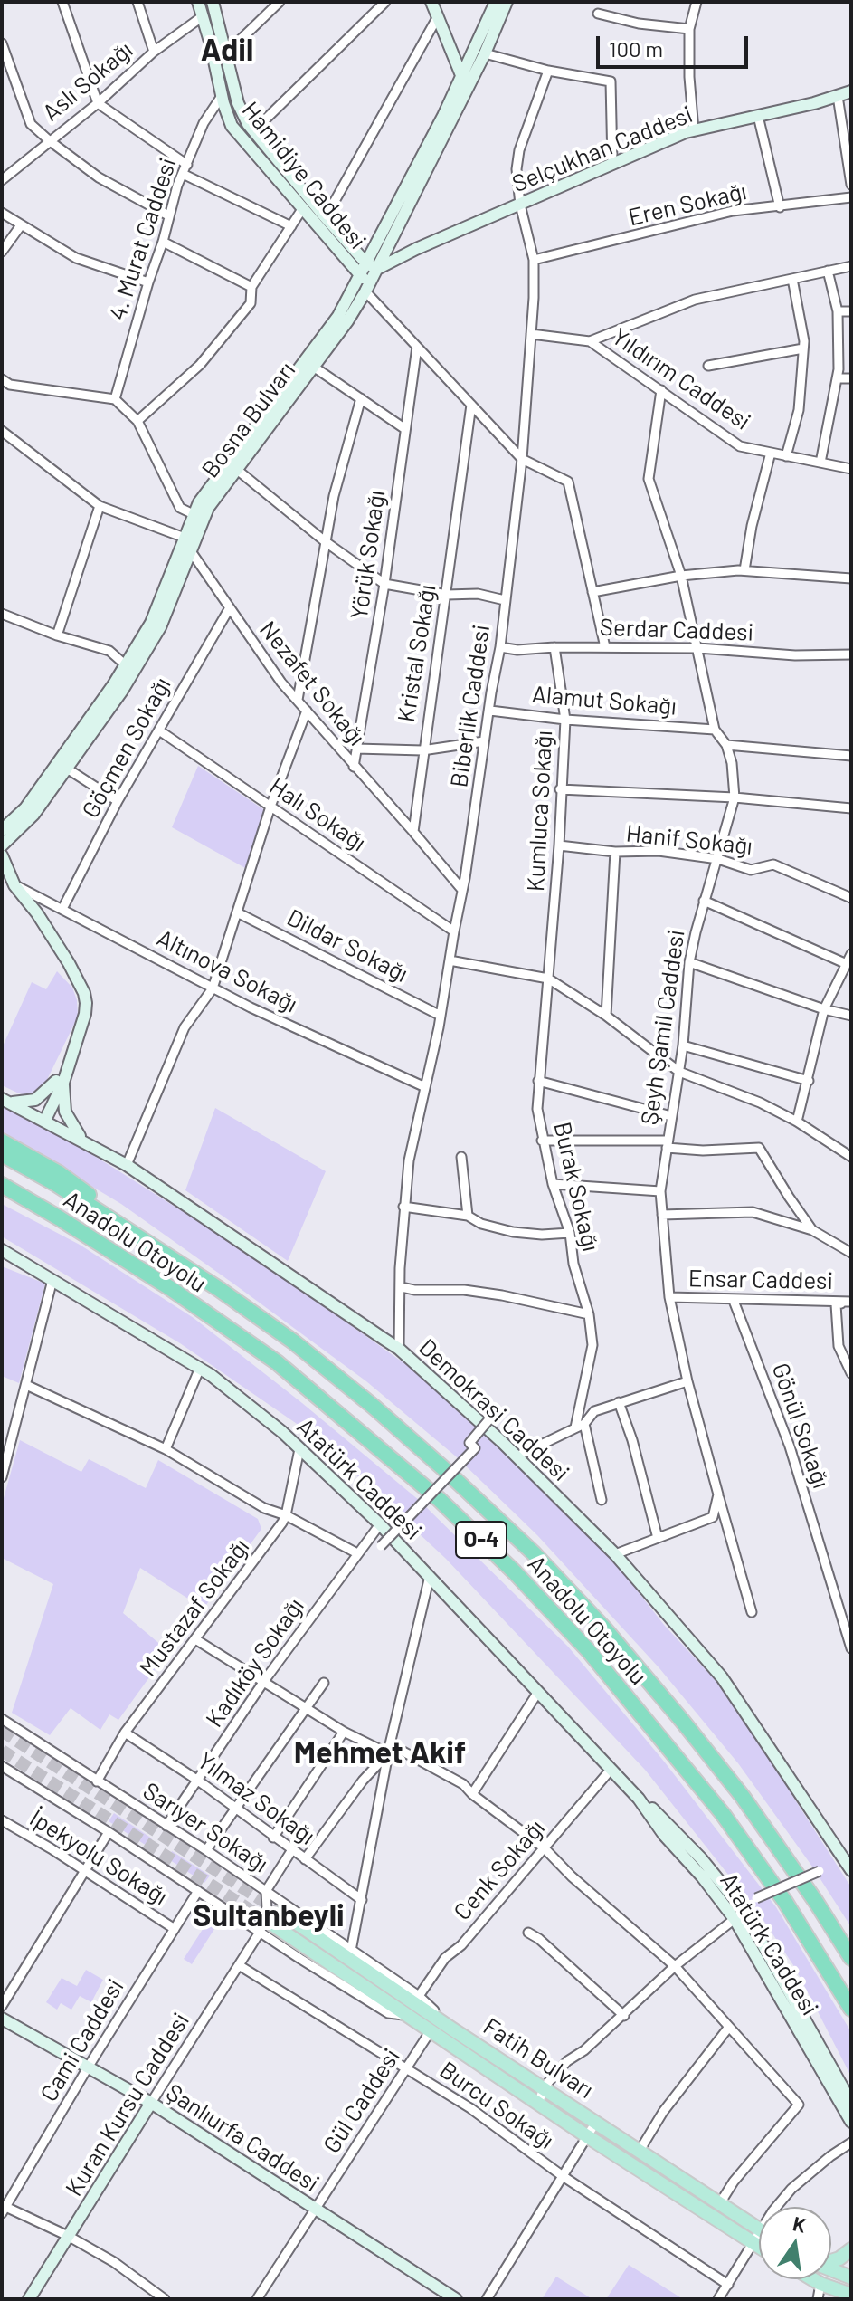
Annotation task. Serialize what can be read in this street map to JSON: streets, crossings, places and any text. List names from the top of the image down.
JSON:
{
  "streets": {
    "highway": ["Anadolu Otoyolu", "O-4"],
    "main road": ["Fatih Bulvarı"],
    "street": [
      "Aslı Sokağı",
      "Selçukhan Caddesi",
      "Hamidiye Caddesi",
      "Eren Sokağı",
      "4. Murat Caddesi",
      "Yıldırım Caddesi",
      "Bosna Bulvarı",
      "Yörük Sokağı",
      "Serdar Caddesi",
      "Kristal Sokağı",
      "Nezafet Sokağı",
      "Alamut Sokağı",
      "Biberlik Caddesi",
      "Göçmen Sokağı",
      "Kumluca Sokağı",
      "Halı Sokağı",
      "Hanif Sokağı",
      "Dildar Sokağı",
      "Altınova Sokağı",
      "Şeyh Şamil Caddesi",
      "Burak Sokağı",
      "Ensar Caddesi",
      "Demokrasi Caddesi",
      "Gönül Sokağı",
      "Atatürk Caddesi",
      "Mustazaf Sokağı",
      "Kadıköy Sokağı",
      "Yılmaz Sokağı",
      "Sarıyer Sokağı",
      "İpekyolu Sokağı",
      "Cenk Sokağı",
      "Cami Caddesi",
      "Gül Caddesi",
      "Kuran Kursu Caddesi",
      "Burcu Sokağı",
      "Şanlıurfa Caddesi"
    ]
  },
  "crossings": [
    ["Aslı Sokağı", "Hamidiye Caddesi"],
    ["Selçukhan Caddesi", "Hamidiye Caddesi"],
    ["Selçukhan Caddesi", "Bosna Bulvarı"],
    ["Selçukhan Caddesi", "Biberlik Caddesi"],
    ["Hamidiye Caddesi", "4. Murat Caddesi"],
    ["Hamidiye Caddesi", "Bosna Bulvarı"],
    ["Eren Sokağı", "Biberlik Caddesi"],
    ["Yıldırım Caddesi", "Biberlik Caddesi"],
    ["Yıldırım Caddesi", "Şeyh Şamil Caddesi"],
    ["Bosna Bulvarı", "Nezafet Sokağı"],
    ["Yörük Sokağı", "Nezafet Sokağı"],
    ["Serdar Caddesi", "Biberlik Caddesi"],
    ["Serdar Caddesi", "Kumluca Sokağı"],
    ["Serdar Caddesi", "Şeyh Şamil Caddesi"],
    ["Kristal Sokağı", "Nezafet Sokağı"],
    ["Nezafet Sokağı", "Göçmen Sokağı"],
    ["Alamut Sokağı", "Biberlik Caddesi"],
    ["Alamut Sokağı", "Kumluca Sokağı"],
    ["Alamut Sokağı", "Şeyh Şamil Caddesi"],
    ["Biberlik Caddesi", "Halı Sokağı"],
    ["Biberlik Caddesi", "Dildar Sokağı"],
    ["Biberlik Caddesi", "Altınova Sokağı"],
    ["Biberlik Caddesi", "Demokrasi Caddesi"],
    ["Göçmen Sokağı", "Halı Sokağı"],
    ["Göçmen Sokağı", "Altınova Sokağı"],
    ["Kumluca Sokağı", "Hanif Sokağı"],
    ["Kumluca Sokağı", "Burak Sokağı"],
    ["Hanif Sokağı", "Şeyh Şamil Caddesi"],
    ["Şeyh Şamil Caddesi", "Ensar Caddesi"],
    ["Ensar Caddesi", "Gönül Sokağı"],
    ["Atatürk Caddesi", "Mustazaf Sokağı"],
    ["Atatürk Caddesi", "Kadıköy Sokağı"],
    ["Atatürk Caddesi", "Cenk Sokağı"],
    ["Mustazaf Sokağı", "Yılmaz Sokağı"],
    ["Mustazaf Sokağı", "Sarıyer Sokağı"],
    ["Kadıköy Sokağı", "Yılmaz Sokağı"],
    ["Kadıköy Sokağı", "Sarıyer Sokağı"],
    ["Sarıyer Sokağı", "Cenk Sokağı"],
    ["Sarıyer Sokağı", "Fatih Bulvarı"],
    ["İpekyolu Sokağı", "Cami Caddesi"],
    ["Cami Caddesi", "Fatih Bulvarı"],
    ["Cami Caddesi", "Şanlıurfa Caddesi"],
    ["Fatih Bulvarı", "Gül Caddesi"],
    ["Fatih Bulvarı", "Kuran Kursu Caddesi"],
    ["Gül Caddesi", "Burcu Sokağı"],
    ["Gül Caddesi", "Şanlıurfa Caddesi"],
    ["Kuran Kursu Caddesi", "Burcu Sokağı"],
    ["Kuran Kursu Caddesi", "Şanlıurfa Caddesi"]
  ],
  "districts": ["Adil", "Mehmet Akif", "Sultanbeyli"],
  "scale_bar": "100 m",
  "north": "top"
}
